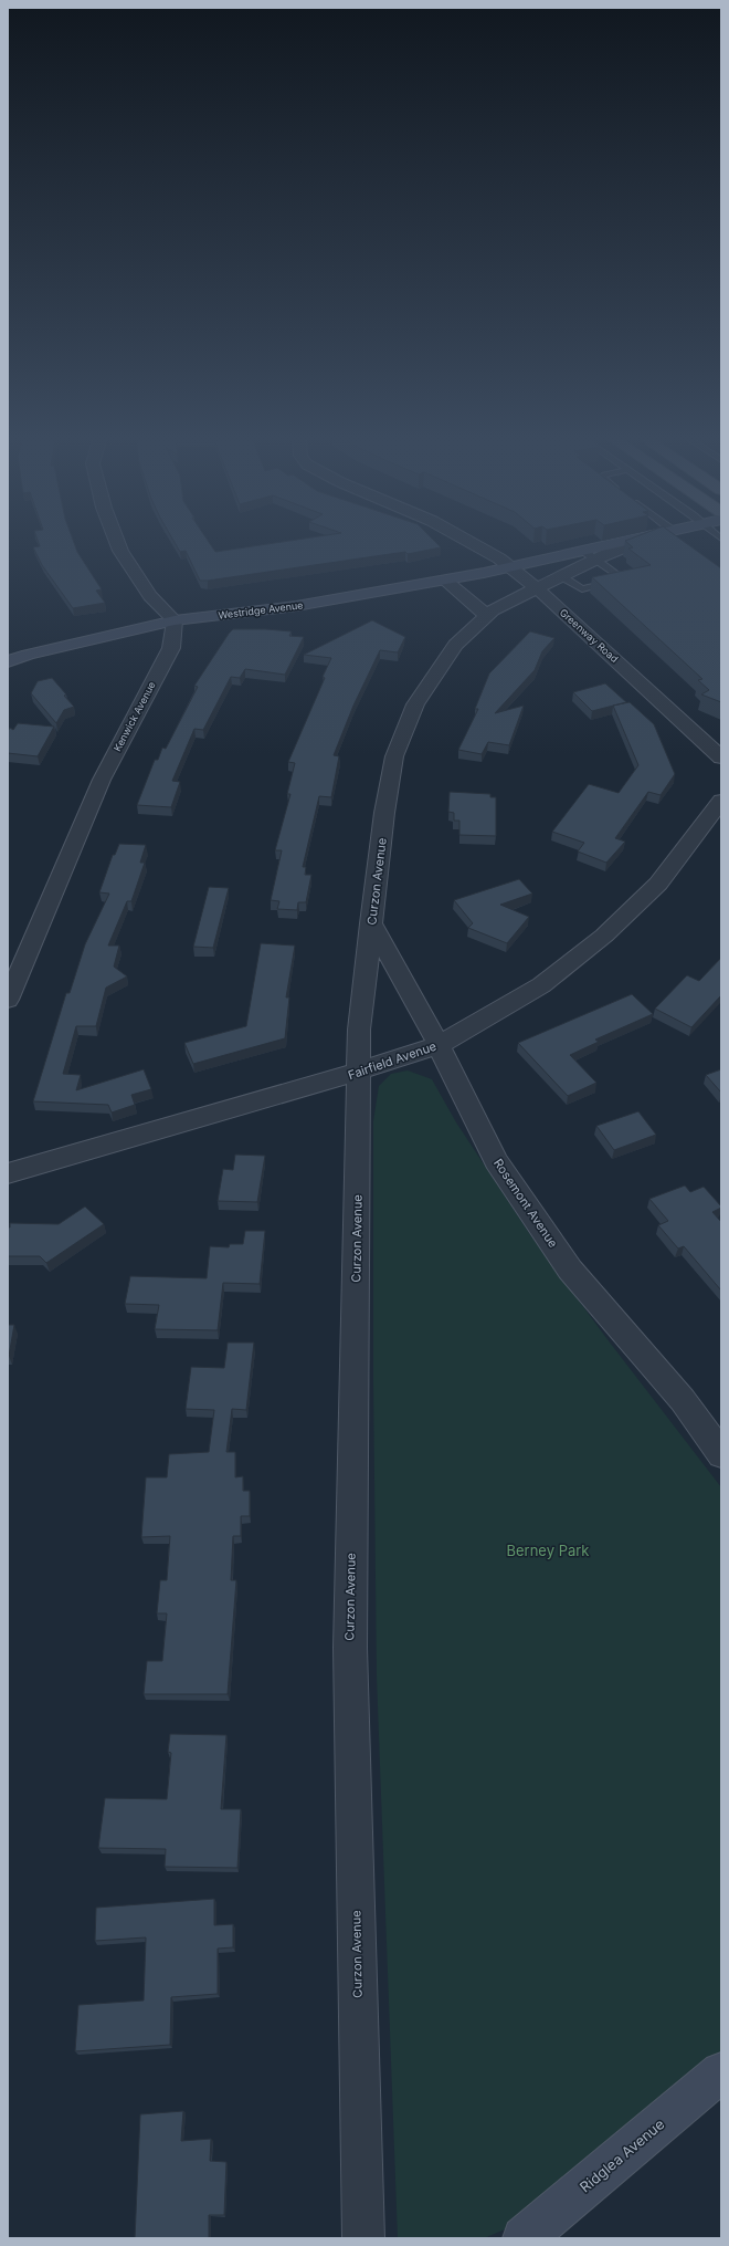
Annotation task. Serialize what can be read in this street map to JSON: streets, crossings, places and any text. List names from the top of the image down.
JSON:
{
  "streets": {
    "street": [
      "Westridge Avenue",
      "Greenway Road",
      "Kenwick Avenue",
      "Curzon Avenue",
      "Fairfield Avenue",
      "Rosemont Avenue",
      "Ridglea Avenue"
    ]
  },
  "crossings": [
    ["Westridge Avenue", "Kenwick Avenue"],
    ["Greenway Road", "Curzon Avenue"],
    ["Curzon Avenue", "Fairfield Avenue"],
    ["Curzon Avenue", "Rosemont Avenue"],
    ["Fairfield Avenue", "Rosemont Avenue"]
  ],
  "parks": ["Berney Park"]
}
